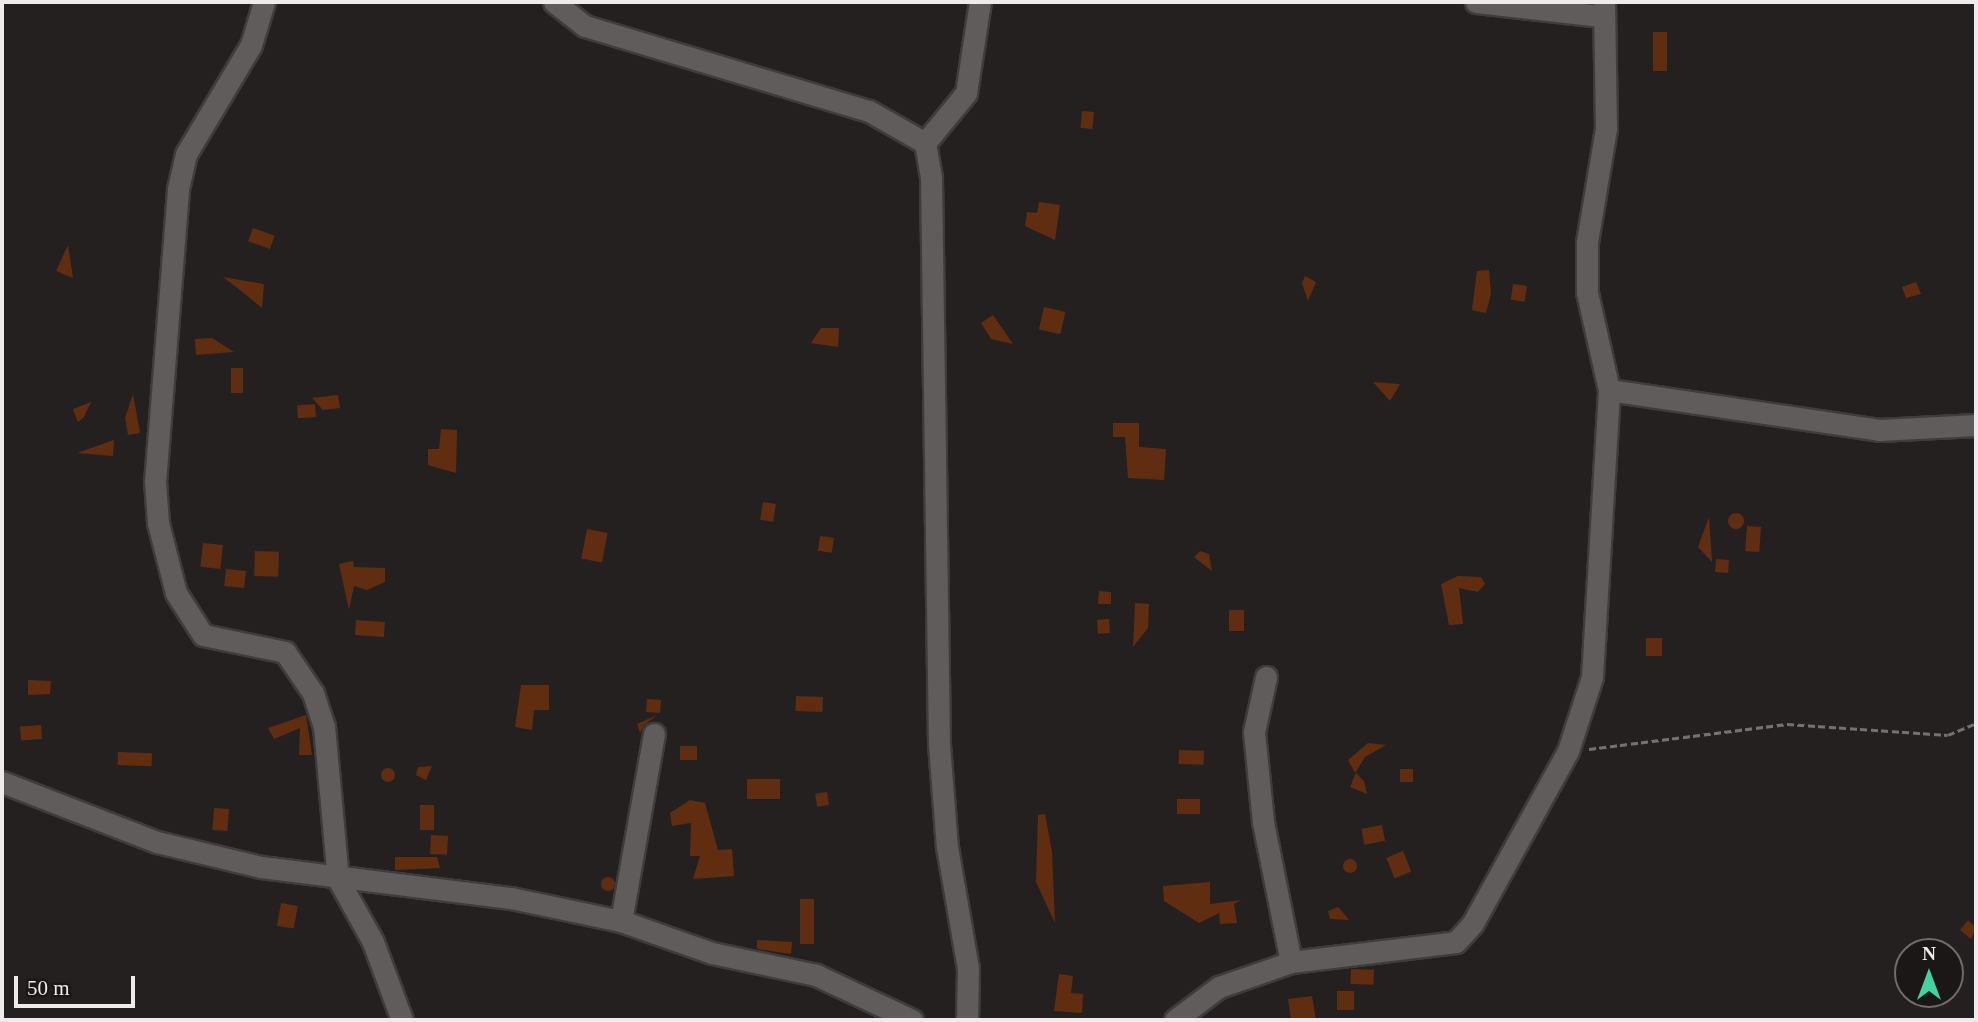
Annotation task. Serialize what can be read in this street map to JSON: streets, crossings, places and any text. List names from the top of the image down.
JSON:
{
  "scale_bar": "50 m",
  "north": "top"
}
